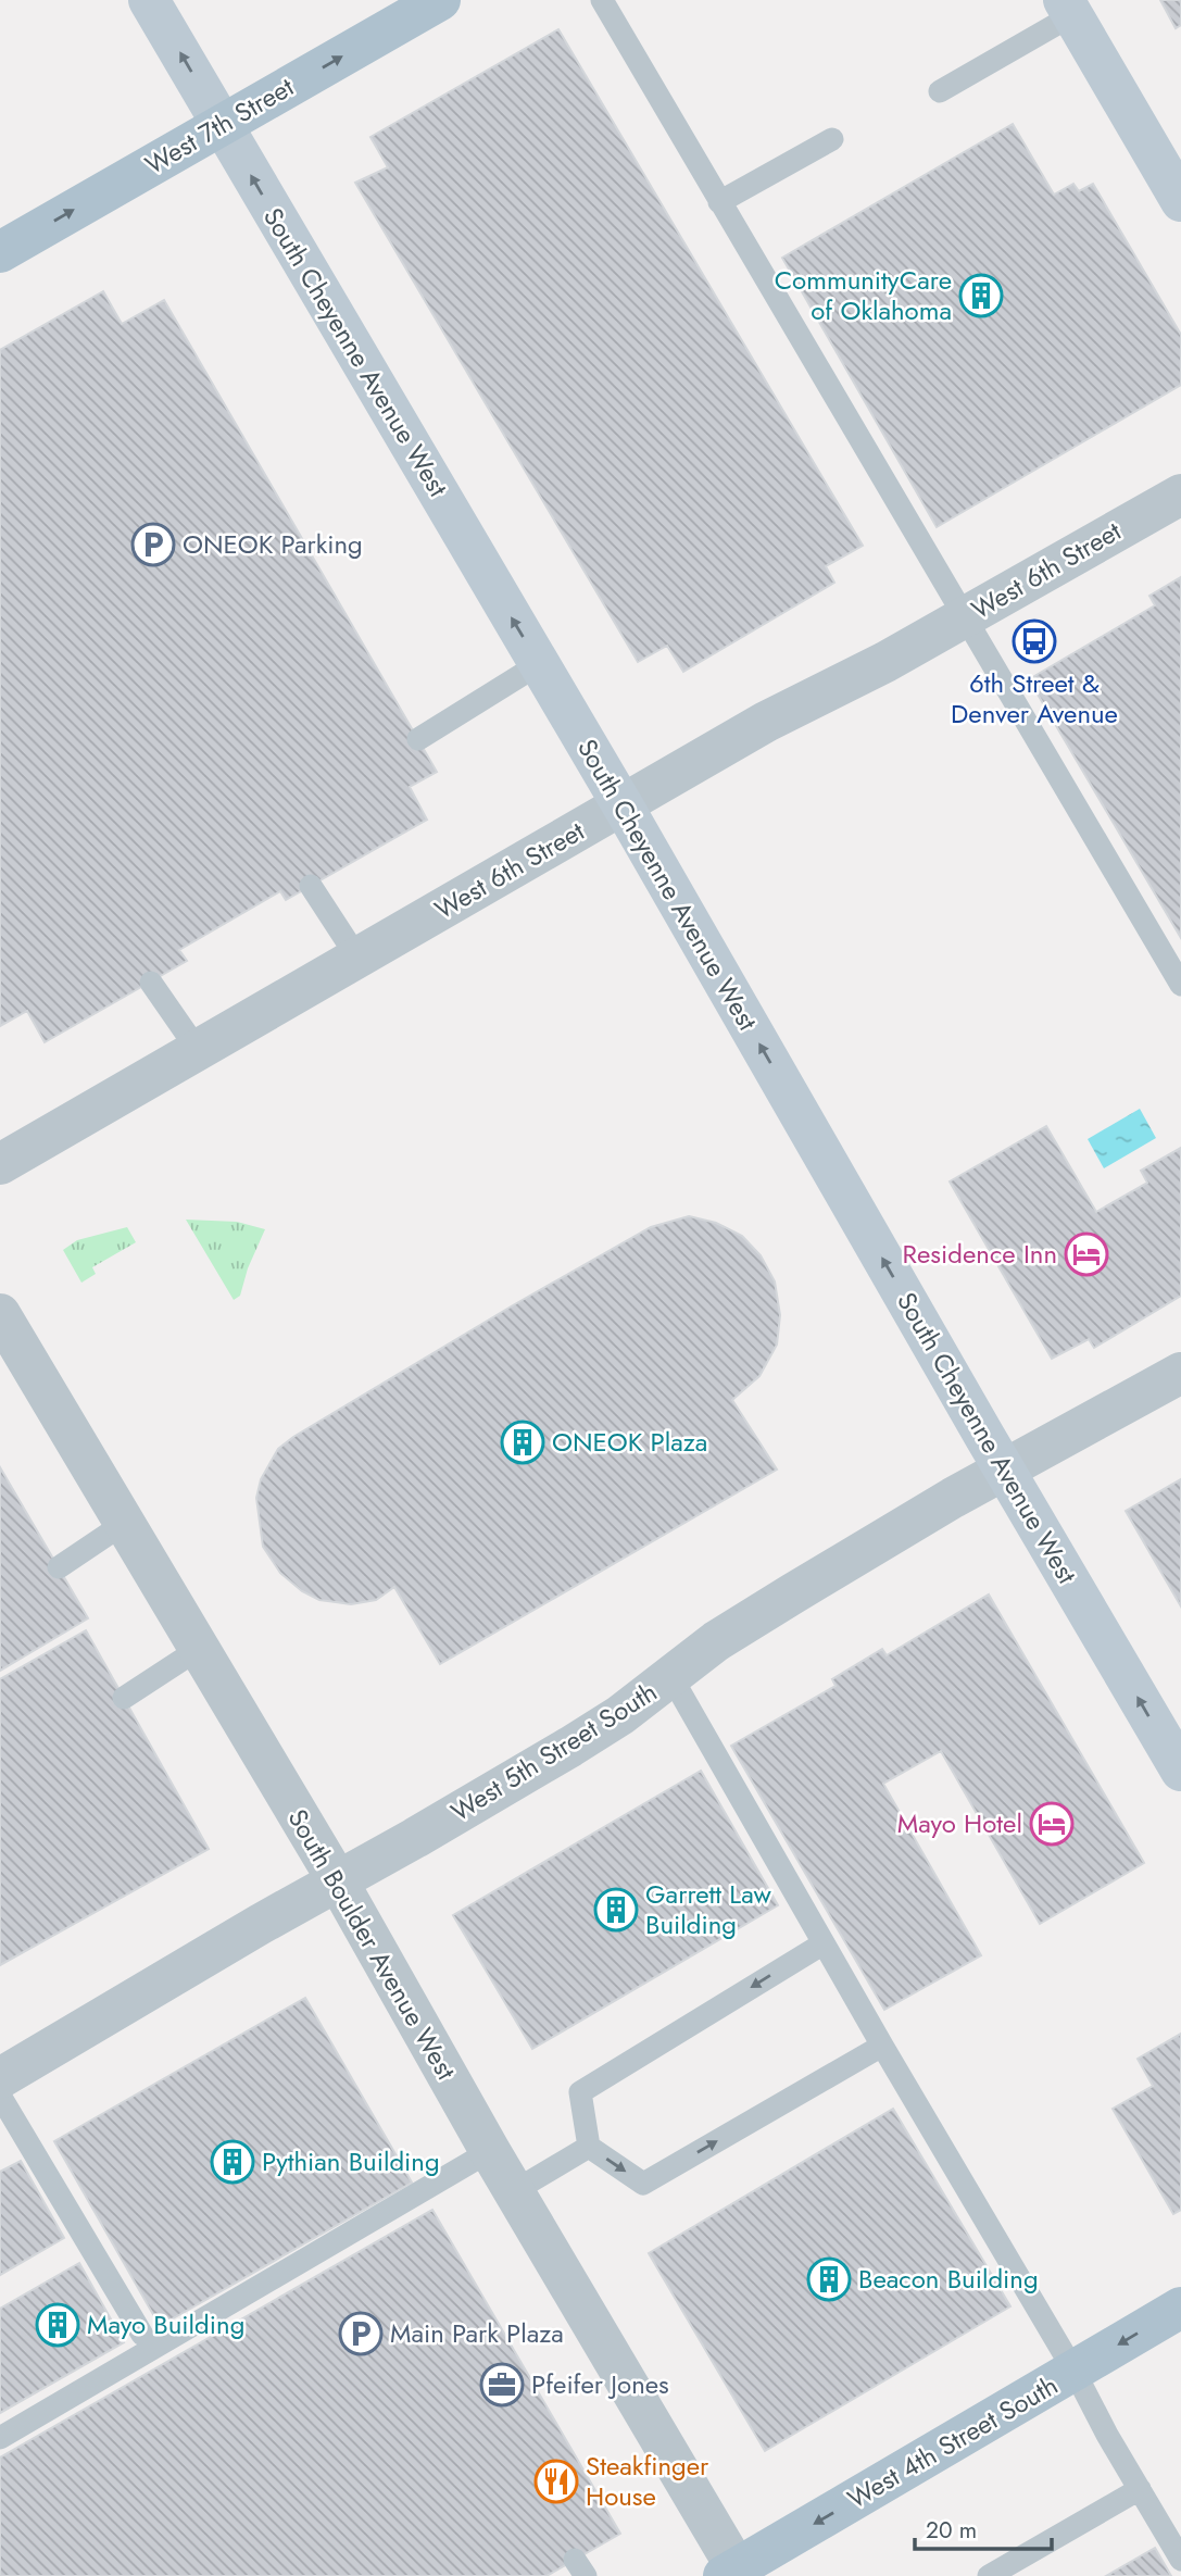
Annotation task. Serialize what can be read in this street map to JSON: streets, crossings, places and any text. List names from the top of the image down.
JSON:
{
  "streets": {
    "main road": ["West 7th Street", "South Cheyenne Avenue West", "West 4th Street South"],
    "street": ["West 6th Street", "West 5th Street South", "South Boulder Avenue West"]
  },
  "crossings": [
    ["West 7th Street", "South Cheyenne Avenue West"],
    ["South Cheyenne Avenue West", "West 6th Street"],
    ["South Cheyenne Avenue West", "West 5th Street South"],
    ["West 5th Street South", "South Boulder Avenue West"],
    ["South Boulder Avenue West", "West 4th Street South"]
  ],
  "one_way": ["West 7th Street", "South Cheyenne Avenue West", "West 4th Street South"],
  "places": {
    "building": [
      "CommunityCare of Oklahoma",
      "ONEOK Plaza",
      "Garrett Law Building",
      "Pythian Building",
      "Beacon Building",
      "Mayo Building"
    ],
    "parking": ["ONEOK Parking", "Main Park Plaza"],
    "bus stop": ["6th Street & Denver Avenue"],
    "hotel": ["Residence Inn", "Mayo Hotel"],
    "office": ["Pfeifer Jones"],
    "restaurant": ["Steakfinger House"]
  },
  "scale_bar": "20 m"
}
